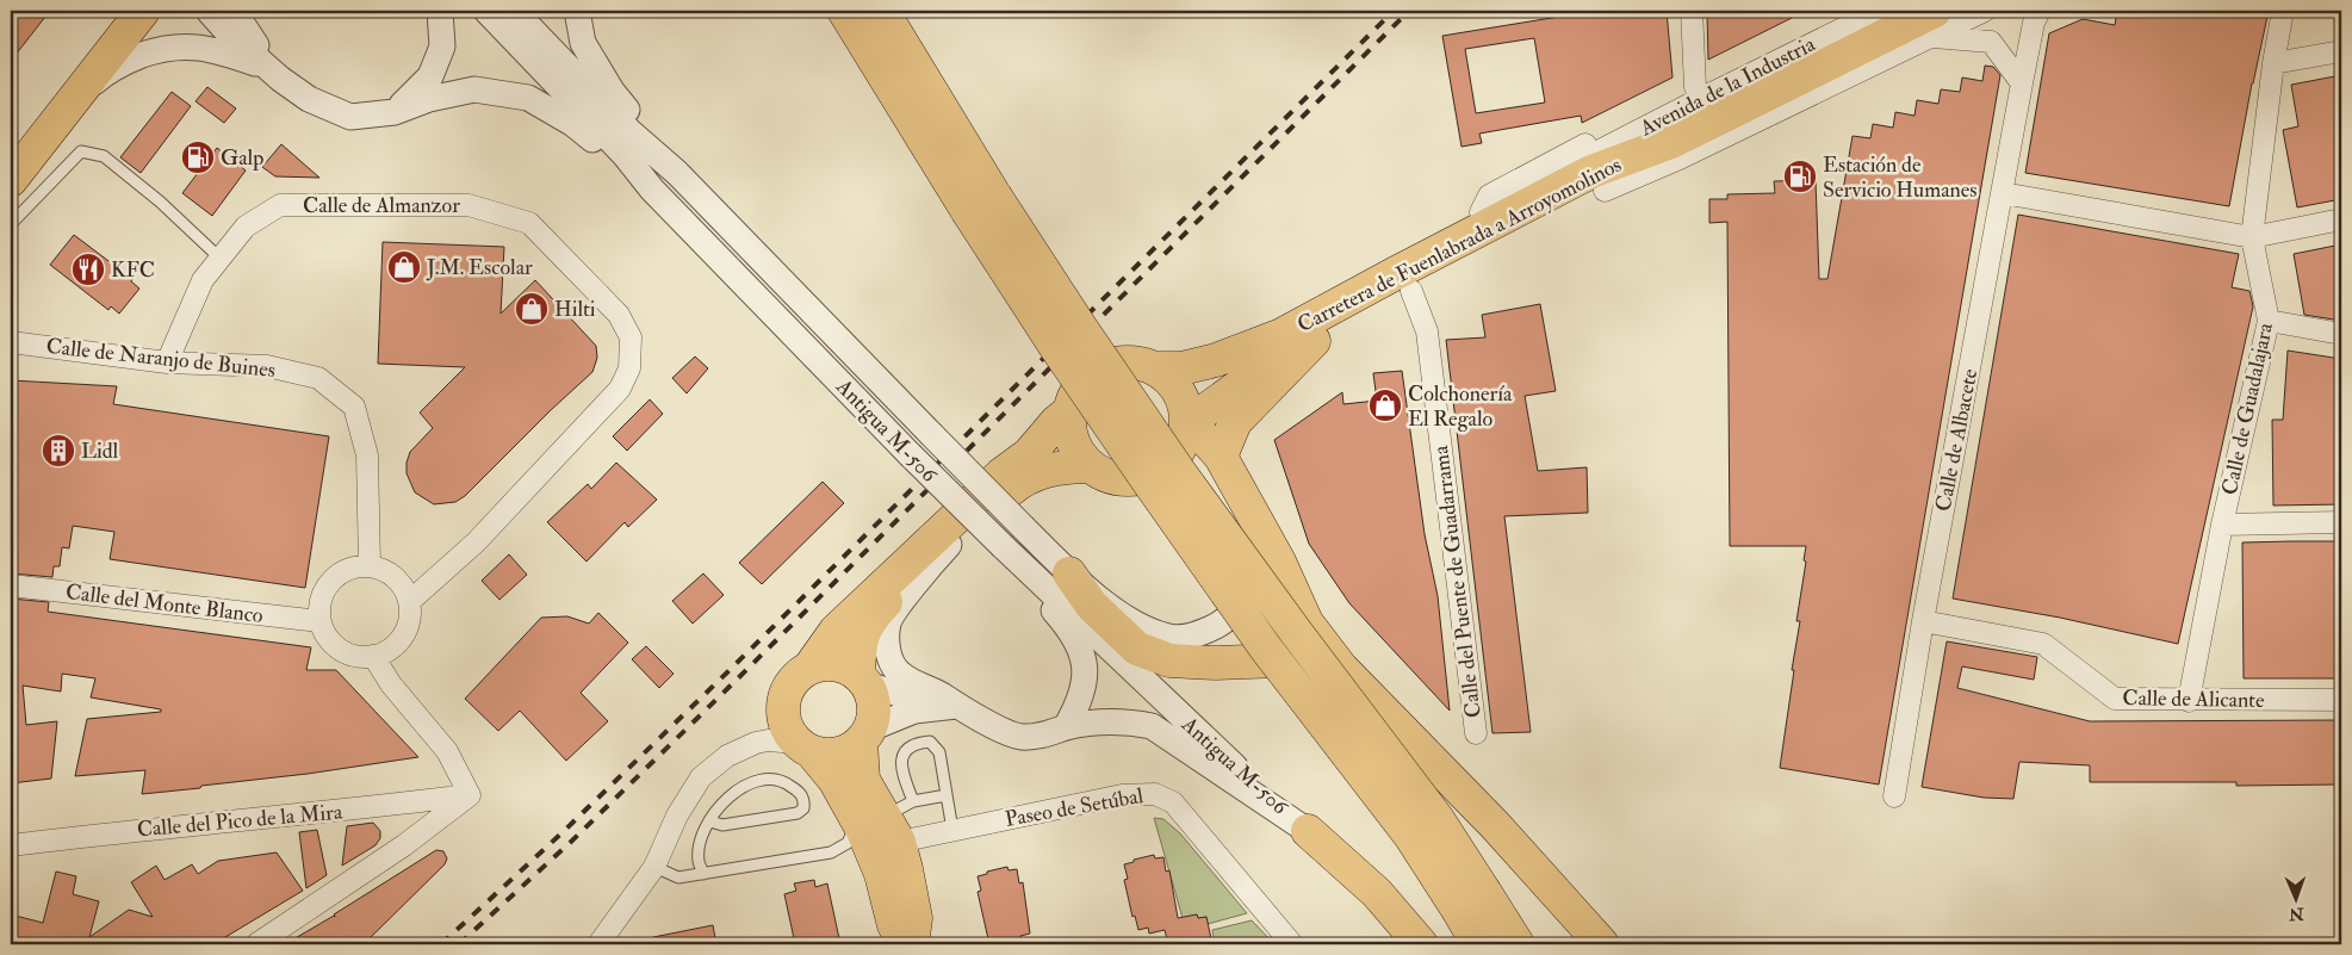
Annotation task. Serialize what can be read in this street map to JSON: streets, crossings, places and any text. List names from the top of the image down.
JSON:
{
  "streets": {
    "main road": ["Avenida de la Industria", "Carretera de Fuenlabrada a Arroyomolinos"],
    "street": [
      "Calle de Almanzor",
      "Calle de Naranjo de Buines",
      "Calle de Guadalajara",
      "Antigua M-506",
      "Calle de Albacete",
      "Calle del Puente de Guadarrama",
      "Calle del Monte Blanco",
      "Calle de Alicante",
      "Paseo de Setúbal",
      "Calle del Pico de la Mira"
    ]
  },
  "crossings": [
    ["Avenida de la Industria", "Carretera de Fuenlabrada a Arroyomolinos"],
    ["Calle de Almanzor", "Calle de Naranjo de Buines"],
    ["Calle de Almanzor", "Calle del Monte Blanco"],
    ["Carretera de Fuenlabrada a Arroyomolinos", "Antigua M-506"],
    ["Carretera de Fuenlabrada a Arroyomolinos", "Calle del Puente de Guadarrama"],
    ["Calle de Naranjo de Buines", "Calle del Monte Blanco"],
    ["Calle de Guadalajara", "Calle de Alicante"],
    ["Calle de Albacete", "Calle de Alicante"]
  ],
  "places": {
    "fuel station": ["Galp", "Estación de Servicio Humanes"],
    "shop": ["J.M. Escolar", "Hilti", "Colchonería El Regalo"],
    "restaurant": ["KFC"],
    "building": ["Lidl"]
  },
  "north": "bottom"
}
